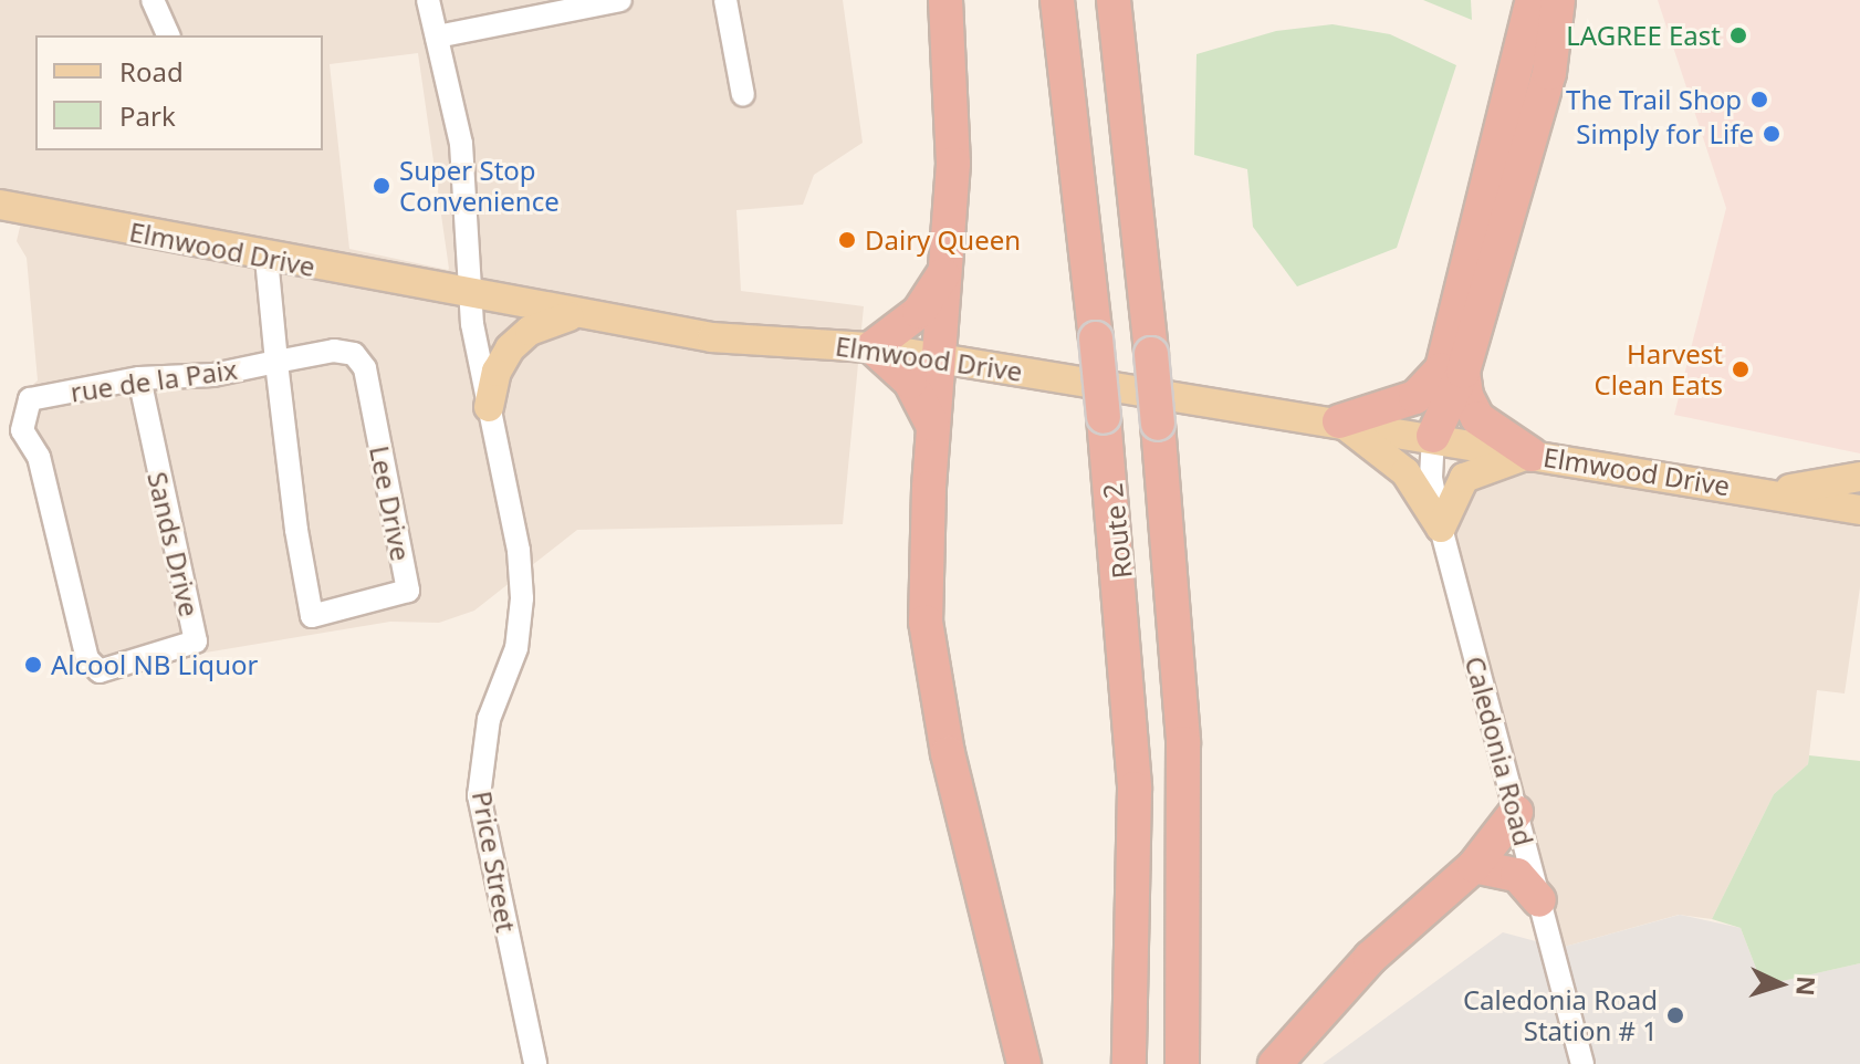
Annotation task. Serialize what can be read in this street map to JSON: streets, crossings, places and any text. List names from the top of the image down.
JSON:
{
  "streets": {
    "highway": ["Route 2"],
    "main road": ["Elmwood Drive"],
    "street": [
      "rue de la Paix",
      "Lee Drive",
      "Sands Drive",
      "Caledonia Road",
      "Price Street"
    ]
  },
  "crossings": [
    ["Elmwood Drive", "Caledonia Road"],
    ["Elmwood Drive", "Price Street"],
    ["rue de la Paix", "Lee Drive"],
    ["rue de la Paix", "Sands Drive"]
  ],
  "places": [
    "LAGREE East",
    "The Trail Shop",
    "Simply for Life",
    "Super Stop Convenience",
    "Dairy Queen",
    "Harvest Clean Eats",
    "Alcool NB Liquor",
    "Caledonia Road Station # 1"
  ],
  "legend": ["Road", "Park"],
  "north": "right"
}
